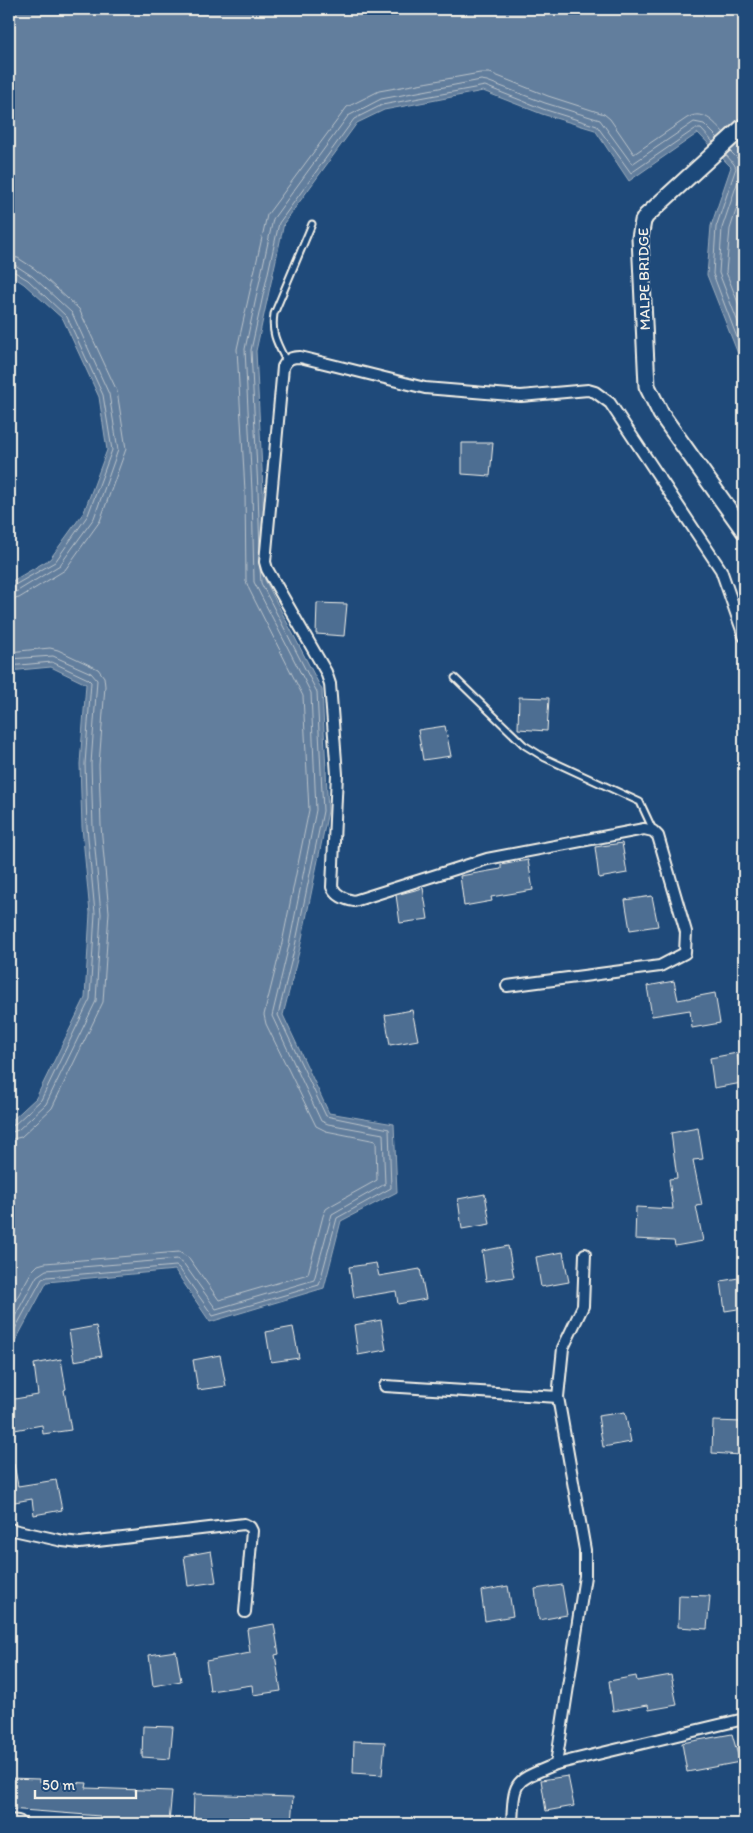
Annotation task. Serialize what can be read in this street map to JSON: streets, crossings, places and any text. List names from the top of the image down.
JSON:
{
  "streets": {
    "street": ["MALPE BRIDGE"]
  },
  "scale_bar": "50 m"
}
